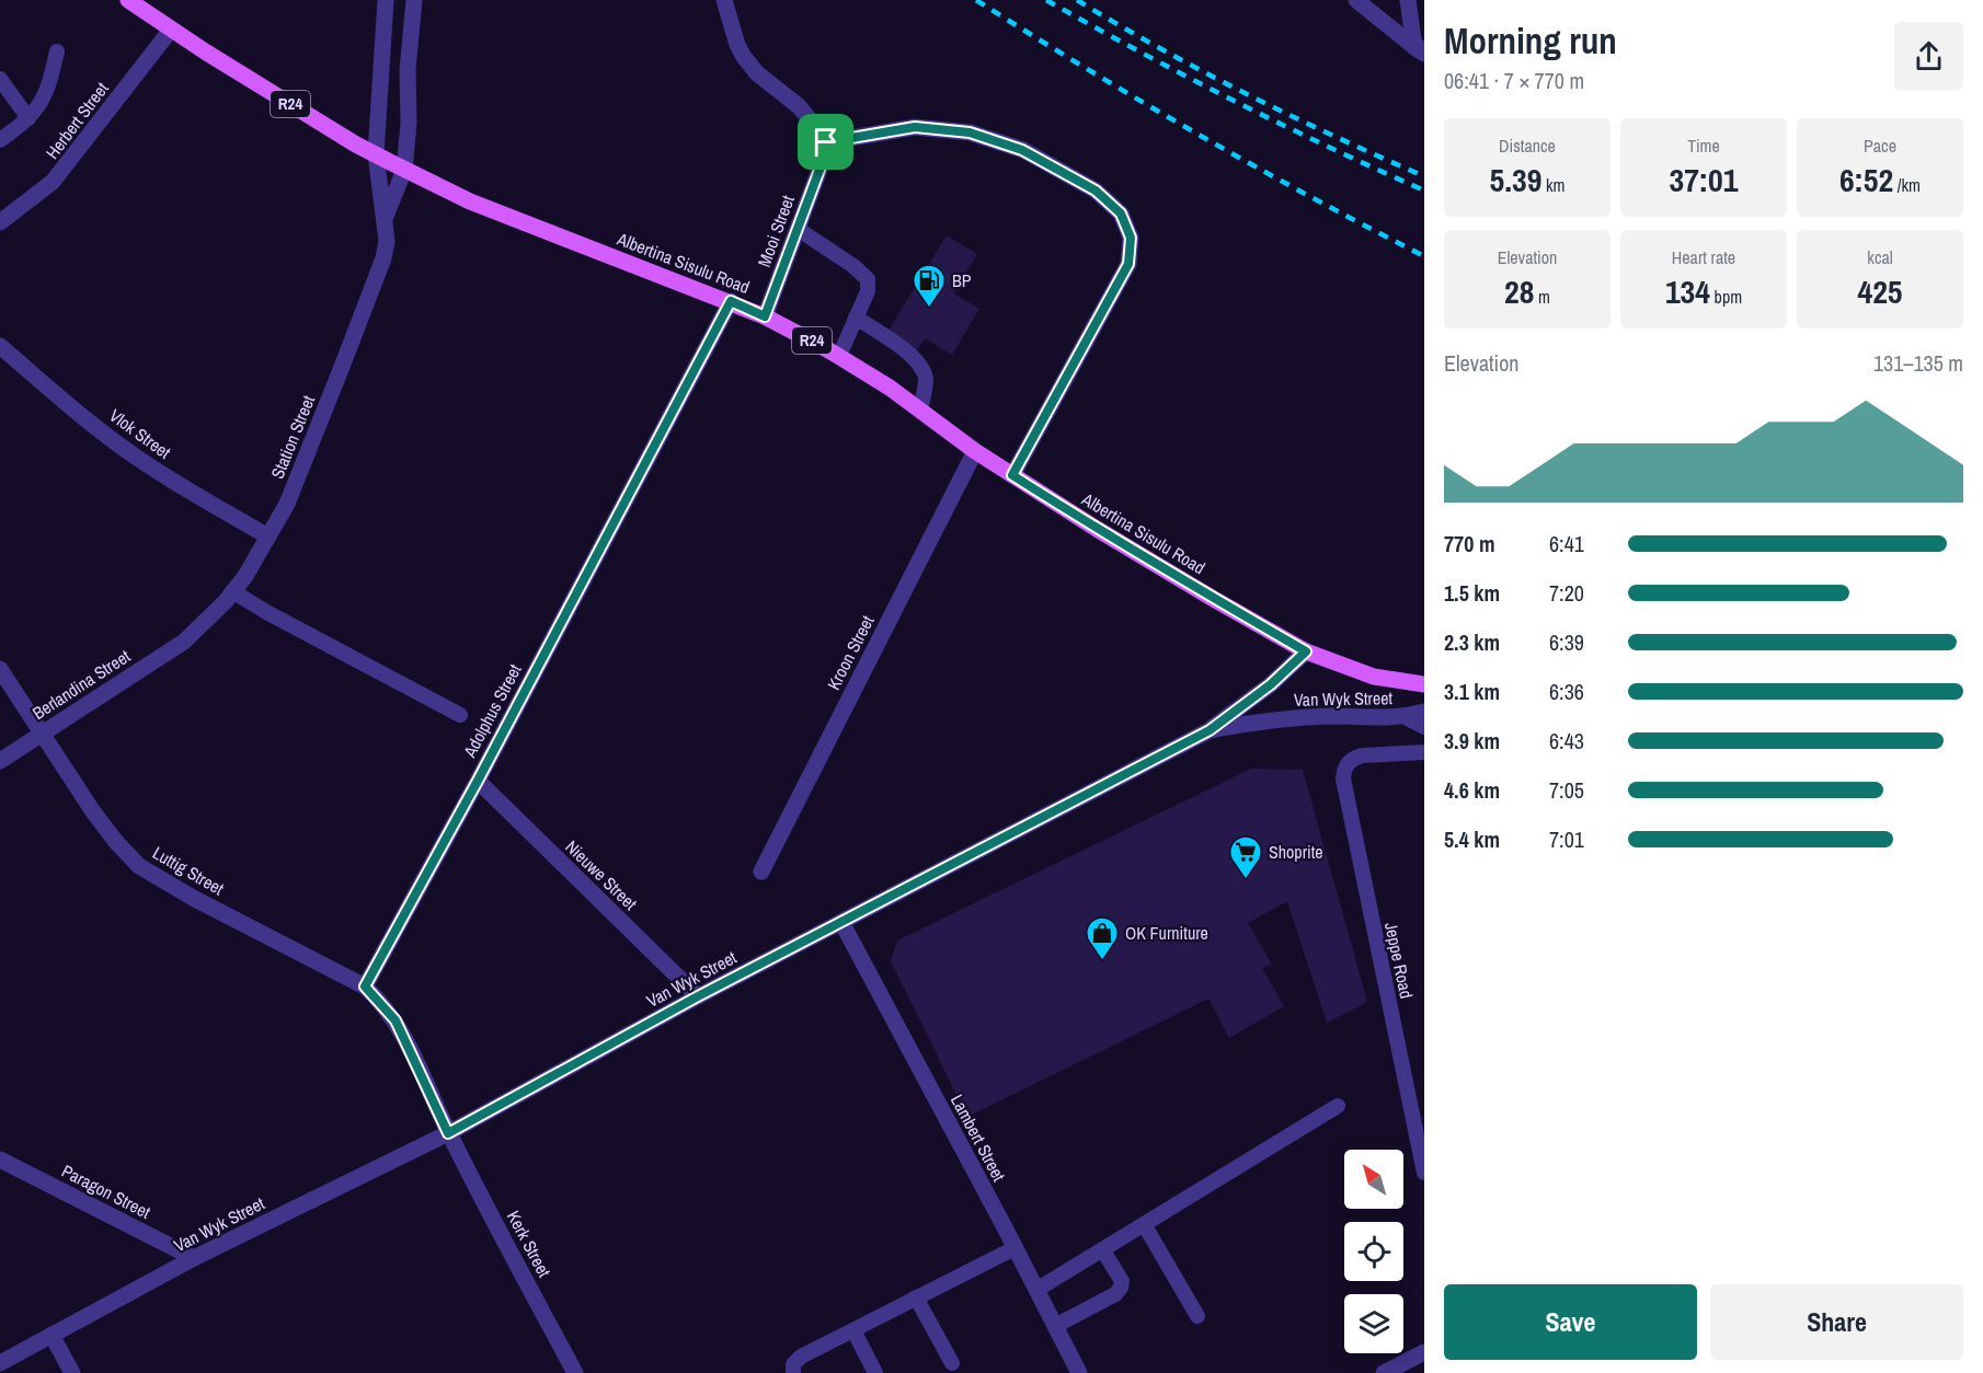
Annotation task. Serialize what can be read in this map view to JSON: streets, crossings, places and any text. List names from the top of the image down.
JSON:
{
  "streets": {
    "main road": ["R24", "Albertina Sisulu Road"],
    "street": [
      "Herbert Street",
      "Mooi Street",
      "Vlok Street",
      "Station Street",
      "Kroon Street",
      "Berlandina Street",
      "Van Wyk Street",
      "Adolphus Street",
      "Luttig Street",
      "Nieuwe Street",
      "Lambert Street",
      "Paragon Street",
      "Kerk Street"
    ],
    "lane": ["Jeppe Road"]
  },
  "crossings": [
    ["Herbert Street", "Albertina Sisulu Road"],
    ["Mooi Street", "Albertina Sisulu Road"],
    ["Albertina Sisulu Road", "Station Street"],
    ["Albertina Sisulu Road", "Kroon Street"],
    ["Albertina Sisulu Road", "Adolphus Street"],
    ["Vlok Street", "Station Street"],
    ["Station Street", "Berlandina Street"],
    ["Berlandina Street", "Luttig Street"],
    ["Van Wyk Street", "Nieuwe Street"],
    ["Van Wyk Street", "Lambert Street"],
    ["Van Wyk Street", "Paragon Street"],
    ["Van Wyk Street", "Kerk Street"],
    ["Adolphus Street", "Luttig Street"],
    ["Adolphus Street", "Nieuwe Street"]
  ],
  "places": {
    "fuel station": ["BP"],
    "supermarket": ["Shoprite"],
    "shop": ["OK Furniture"]
  },
  "north": "top left",
  "page": {
    "heading": ["Morning run", "06:41 · 7 × 770 m"],
    "stats": [
      ["Distance", "5.39 km"],
      ["Time", "37:01"],
      ["Pace", "6:52 /km"],
      ["Elevation", "28 m"],
      ["Heart rate", "134 bpm"],
      ["kcal", "425"]
    ],
    "chart": ["Elevation", "131–135 m"],
    "list": [
      {
        "name": "770 m",
        "note": "6:41"
      },
      {
        "name": "1.5 km",
        "note": "7:20"
      },
      {
        "name": "2.3 km",
        "note": "6:39"
      },
      {
        "name": "3.1 km",
        "note": "6:36"
      },
      {
        "name": "3.9 km",
        "note": "6:43"
      },
      {
        "name": "4.6 km",
        "note": "7:05"
      },
      {
        "name": "5.4 km",
        "note": "7:01"
      }
    ],
    "buttons": ["Save", "Share"]
  }
}
